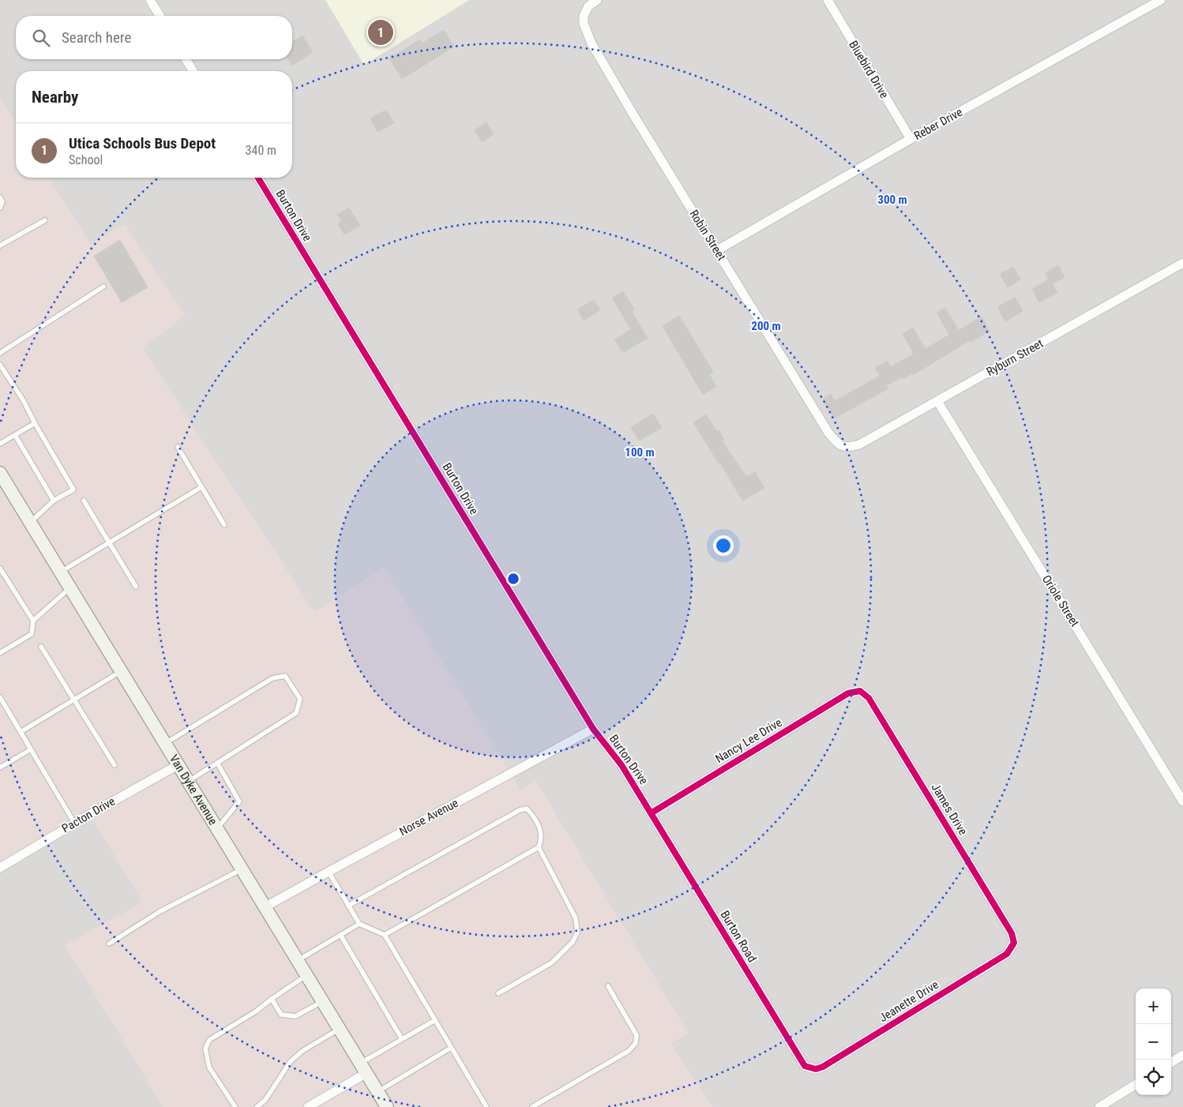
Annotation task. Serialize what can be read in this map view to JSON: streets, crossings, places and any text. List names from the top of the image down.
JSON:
{
  "streets": {
    "main road": ["Van Dyke Avenue"],
    "street": [
      "Bluebird Drive",
      "Reber Drive",
      "Burton Drive",
      "Robin Street",
      "Ryburn Street",
      "Oriole Street",
      "Nancy Lee Drive",
      "James Drive",
      "Pacton Drive",
      "Norse Avenue",
      "Burton Road",
      "Jeanette Drive"
    ]
  },
  "crossings": [
    ["Bluebird Drive", "Reber Drive"],
    ["Reber Drive", "Robin Street"],
    ["Burton Drive", "Nancy Lee Drive"],
    ["Burton Drive", "Norse Avenue"],
    ["Burton Drive", "Burton Road"],
    ["Robin Street", "Ryburn Street"],
    ["Ryburn Street", "Oriole Street"],
    ["Nancy Lee Drive", "James Drive"],
    ["Nancy Lee Drive", "Burton Road"],
    ["Van Dyke Avenue", "Pacton Drive"],
    ["Van Dyke Avenue", "Norse Avenue"],
    ["James Drive", "Jeanette Drive"],
    ["Burton Road", "Jeanette Drive"]
  ],
  "page": {
    "search": "Search here",
    "pins": "1",
    "heading": "Nearby",
    "list": [
      {
        "mark": "1",
        "name": "Utica Schools Bus Depot",
        "note": "School",
        "value": "340 m"
      }
    ],
    "map_buttons": ["+", "−"]
  },
  "rings": ["300 m", "200 m", "100 m"]
}
